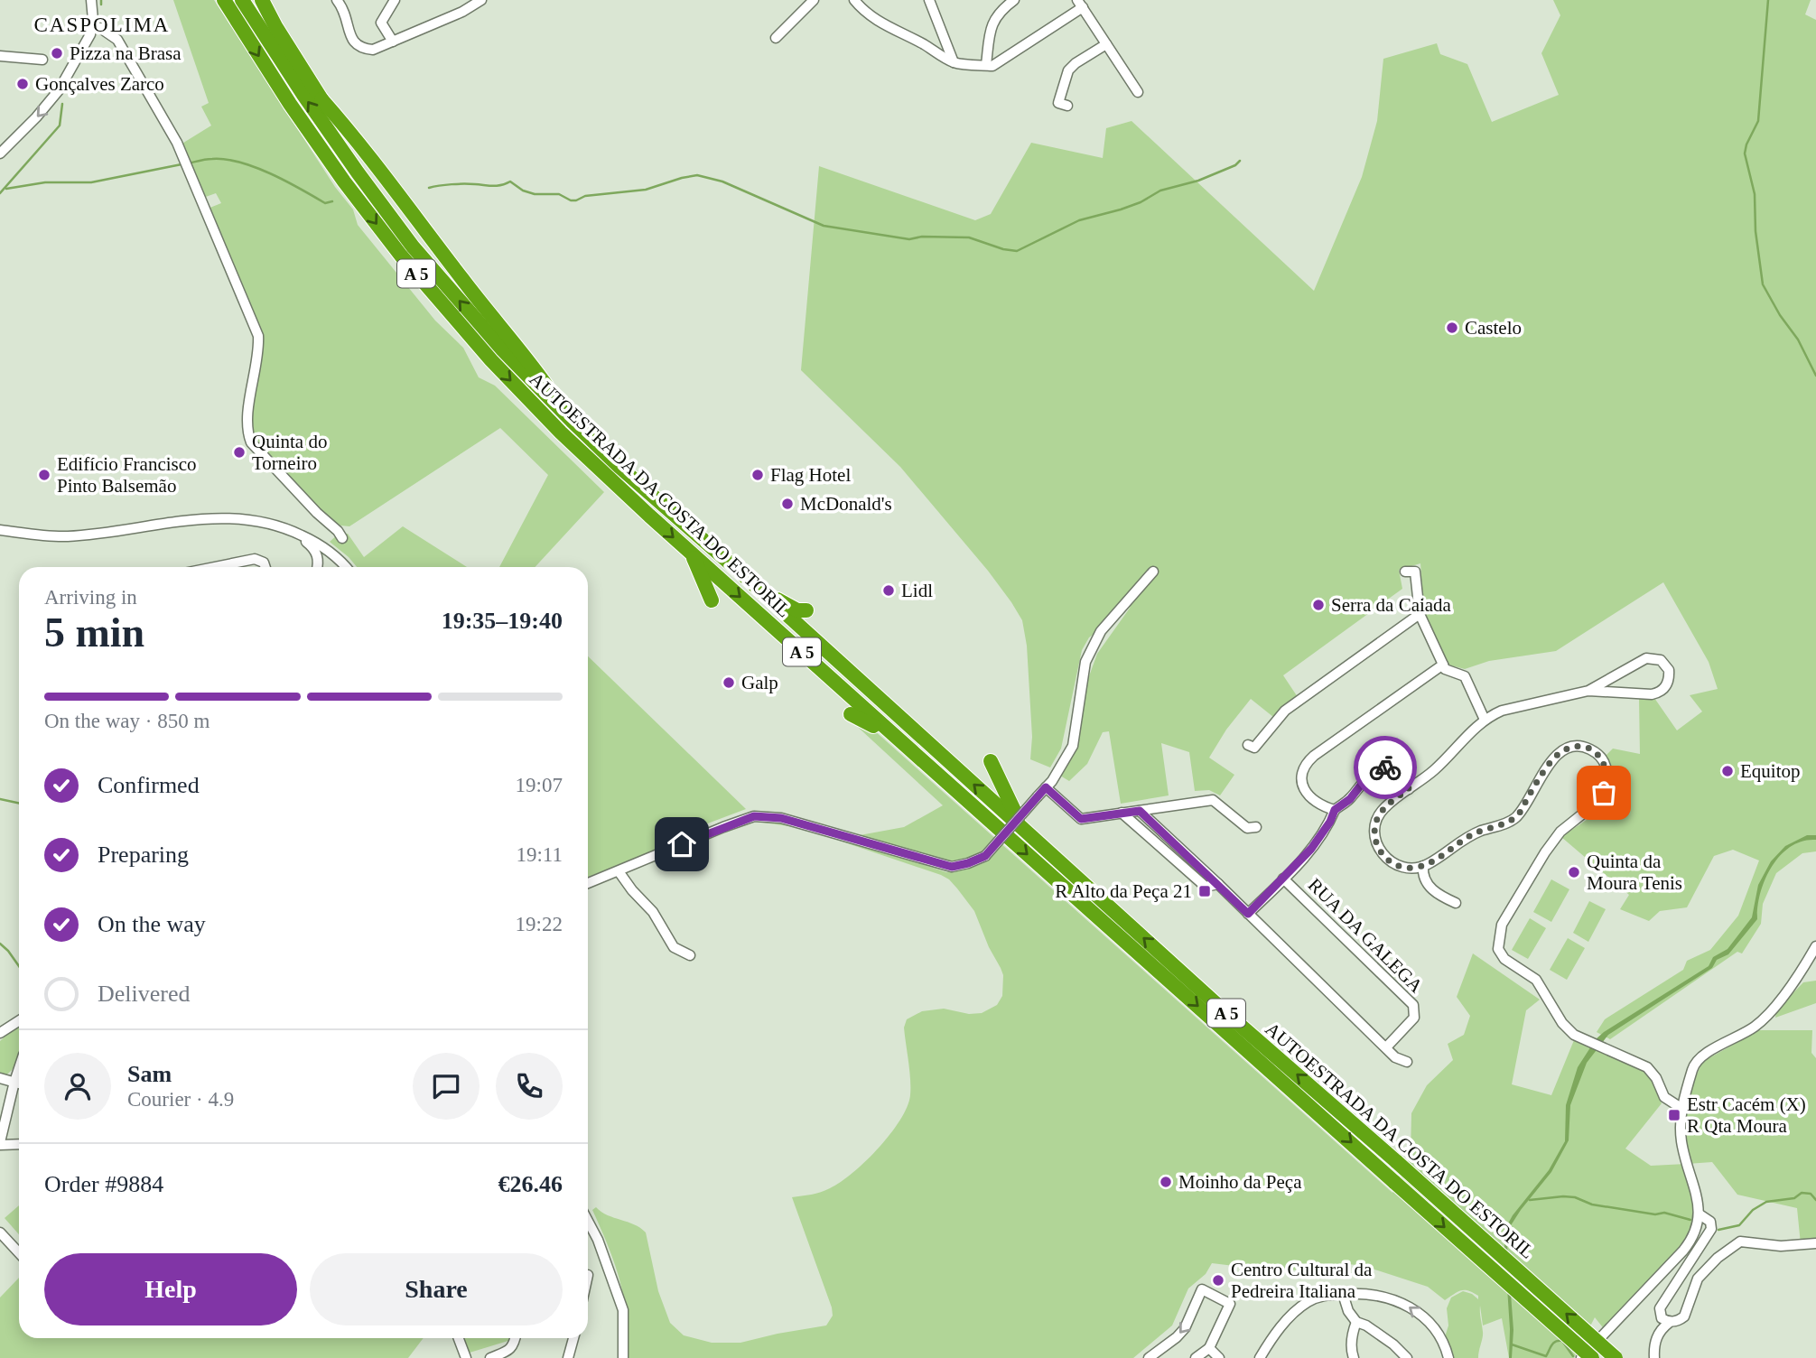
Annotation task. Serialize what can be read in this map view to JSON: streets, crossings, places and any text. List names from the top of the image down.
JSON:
{
  "streets": {
    "highway": ["A 5", "AUTOESTRADA DA COSTA DO ESTORIL"],
    "street": ["RUA DA GALEGA"]
  },
  "districts": ["CASPOLIMA"],
  "places": {
    "other": [
      "Pizza na Brasa",
      "Gonçalves Zarco",
      "Castelo",
      "Quinta do Torneiro",
      "Edifício Francisco Pinto Balsemão",
      "Flag Hotel",
      "McDonald's",
      "Lidl",
      "Serra da Caiada",
      "Galp",
      "Equitop",
      "Quinta da Moura Tenis",
      "Moinho da Peça",
      "Centro Cultural da Pedreira Italiana"
    ],
    "transit": ["R Alto da Peça 21", "Estr Cacém (X) R Qta Moura"]
  },
  "page": {
    "heading": ["5 min", "Arriving in", "19:35–19:40"],
    "panel": [
      "Sam",
      "Courier · 4.9",
      "Order #9884",
      "€26.46"
    ],
    "bar": "On the way · 850 m",
    "list": [
      ["Confirmed", "19:07"],
      ["Preparing", "19:11"],
      ["On the way", "19:22"],
      "Delivered"
    ],
    "buttons": ["Help", "Share"]
  }
}
